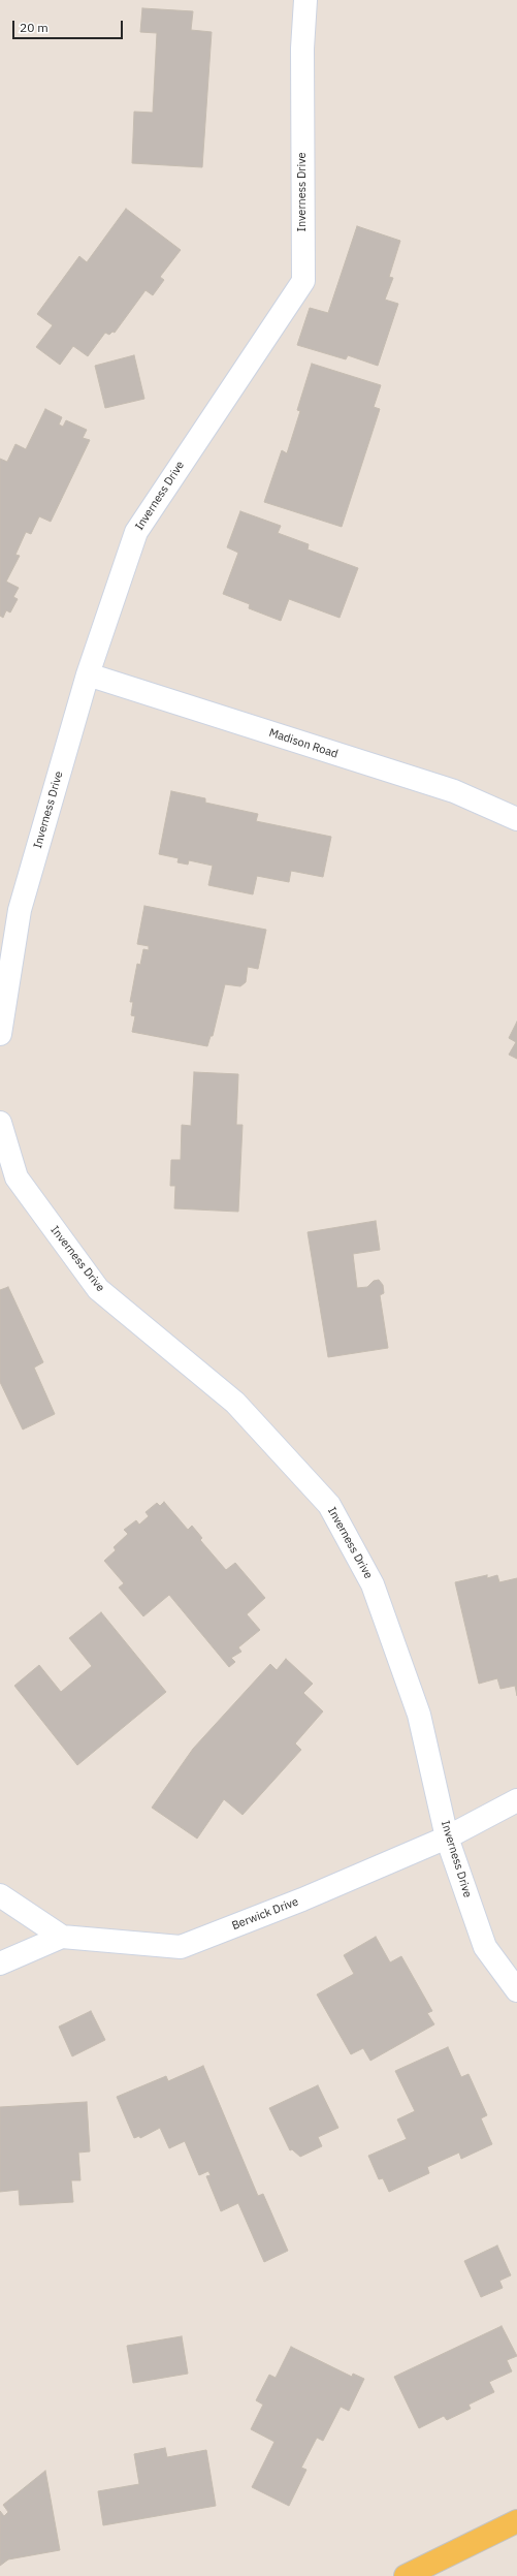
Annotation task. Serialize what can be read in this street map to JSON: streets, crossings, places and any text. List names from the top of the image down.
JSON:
{
  "streets": {
    "street": ["Inverness Drive", "Madison Road", "Berwick Drive"]
  },
  "crossings": [
    ["Inverness Drive", "Madison Road"],
    ["Inverness Drive", "Berwick Drive"]
  ],
  "scale_bar": "20 m"
}
